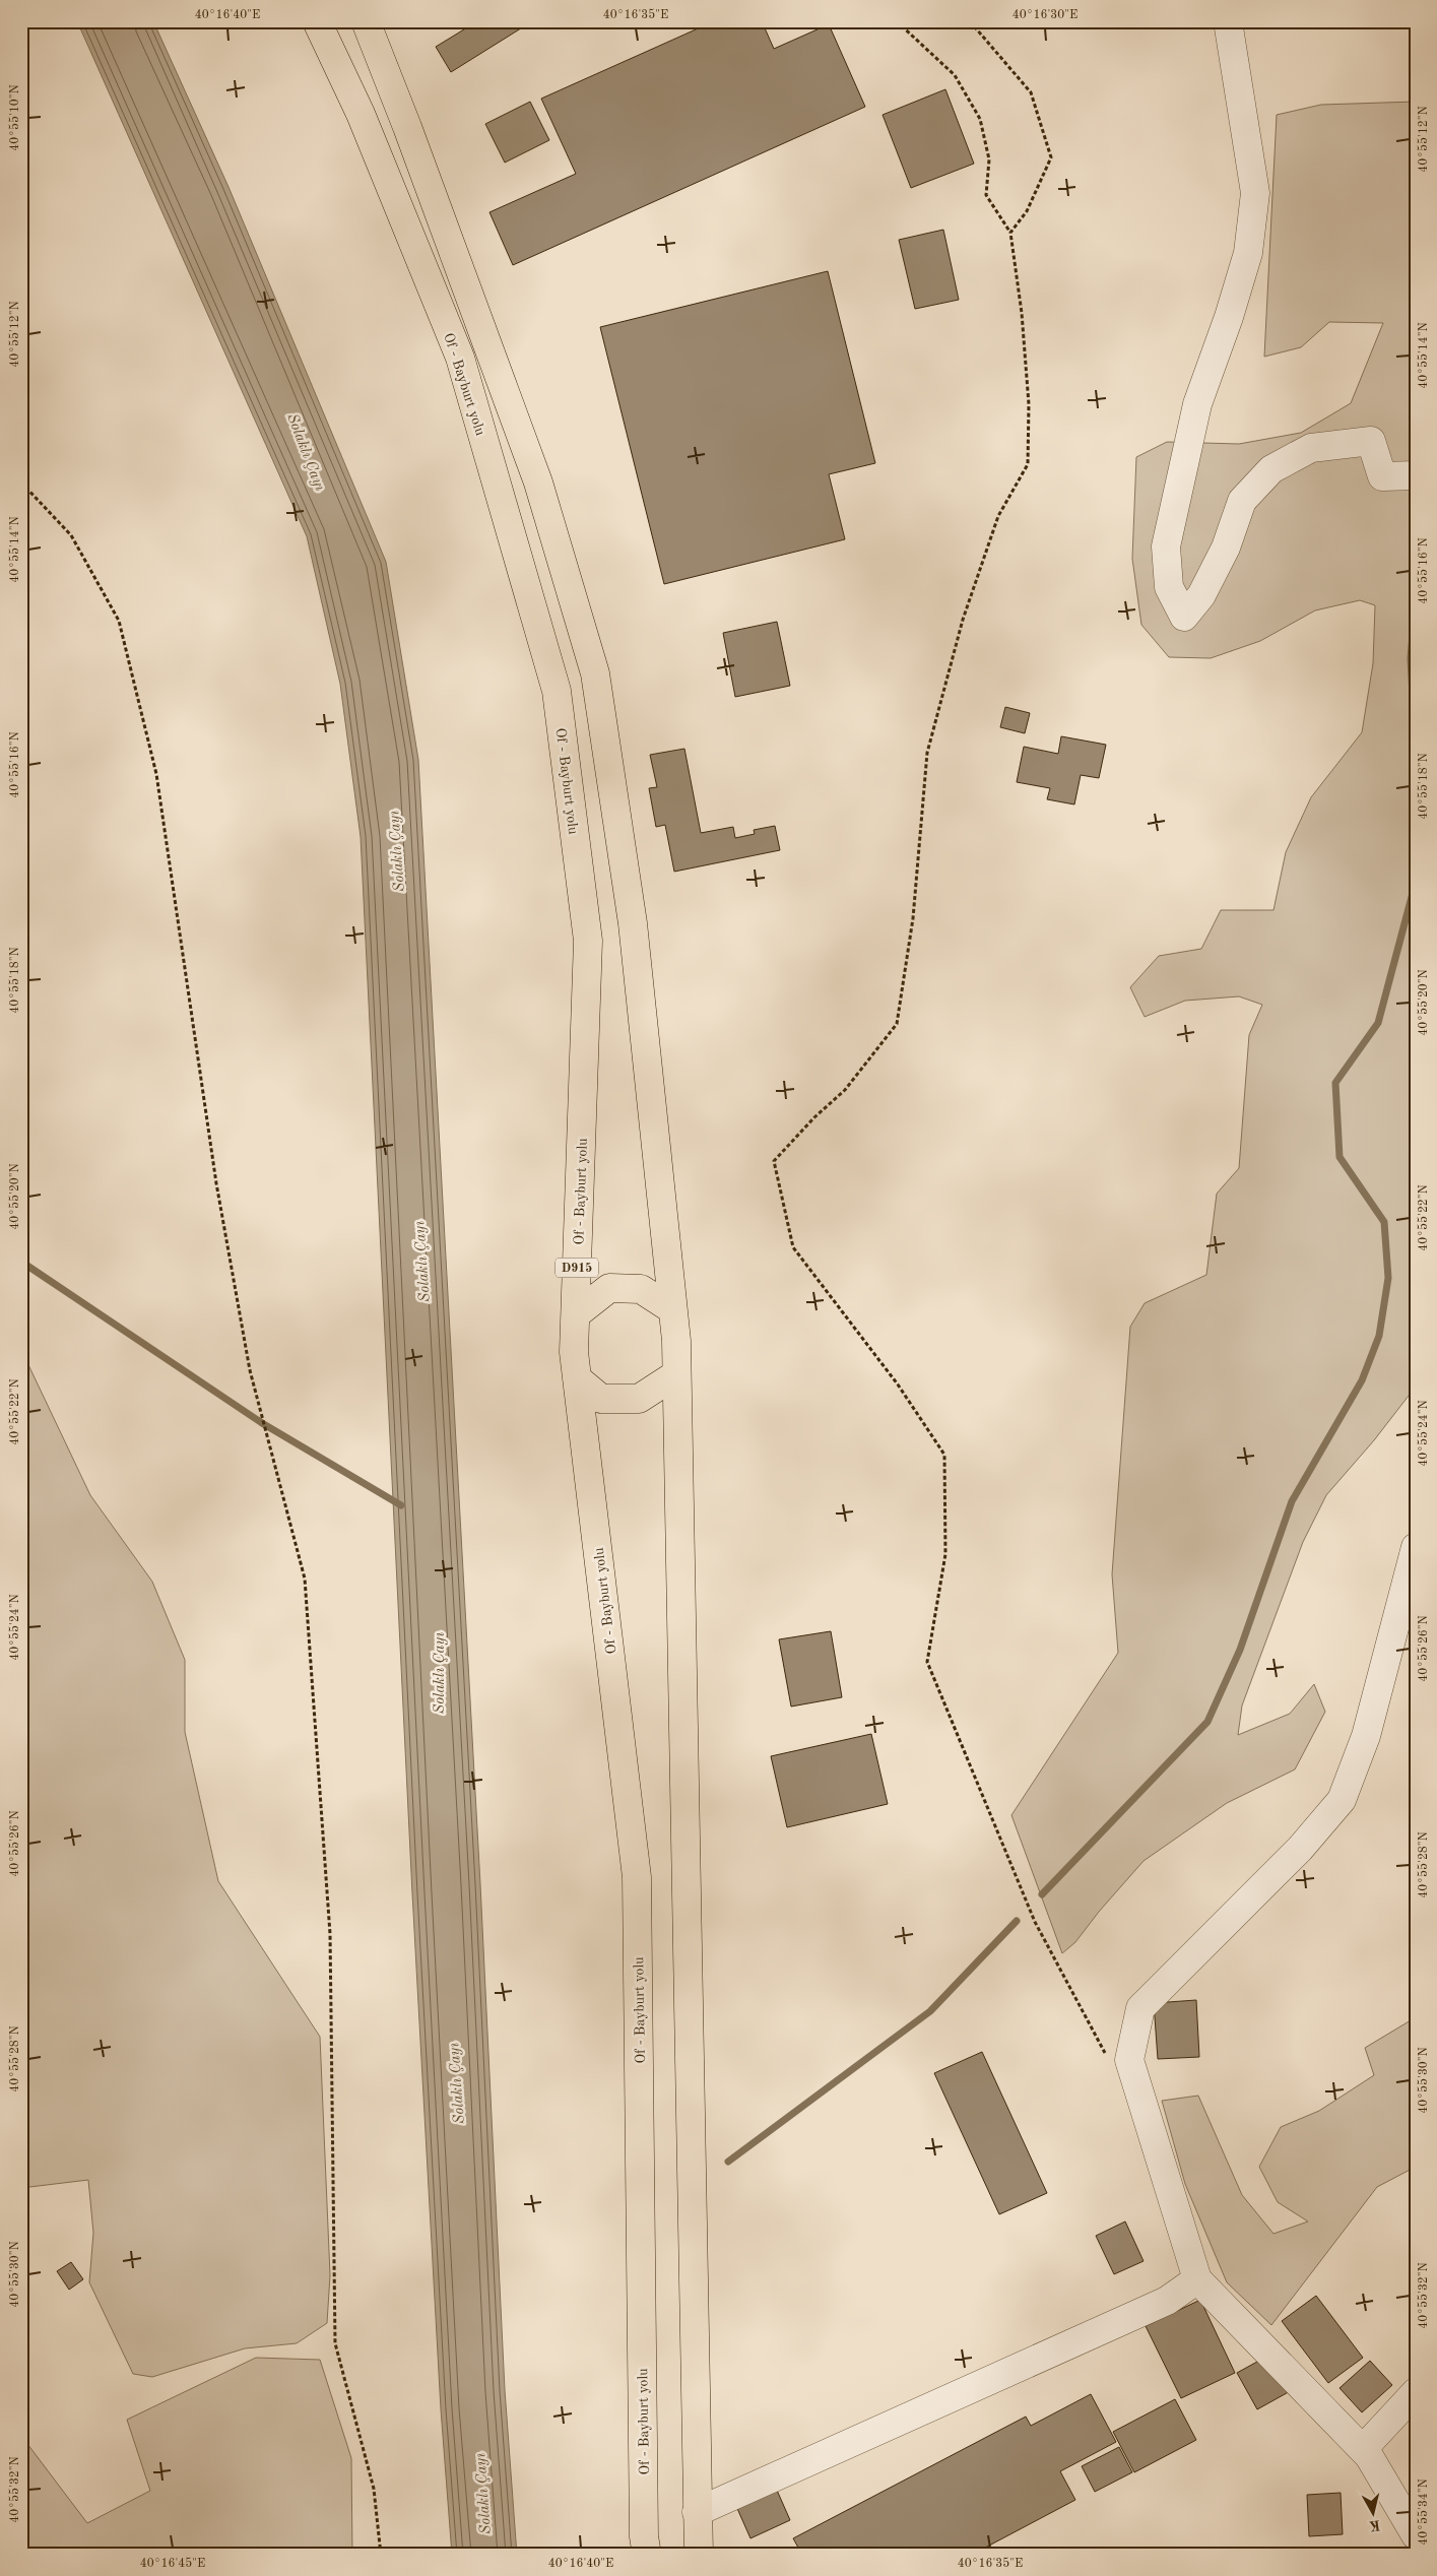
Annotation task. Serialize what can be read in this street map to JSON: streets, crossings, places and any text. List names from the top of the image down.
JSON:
{
  "streets": {
    "highway": ["Of - Bayburt yolu", "D915"]
  },
  "water": ["Solaklı Çayı"],
  "north": "bottom",
  "coordinates": [
    "40°16'40\"E",
    "40°16'35\"E",
    "40°16'30\"E",
    "40°55'10\"N",
    "40°55'12\"N",
    "40°55'14\"N",
    "40°55'16\"N",
    "40°55'18\"N",
    "40°55'20\"N",
    "40°55'22\"N",
    "40°55'24\"N",
    "40°55'26\"N",
    "40°55'28\"N",
    "40°55'30\"N",
    "40°55'32\"N",
    "40°55'34\"N",
    "40°16'45\"E"
  ]
}
